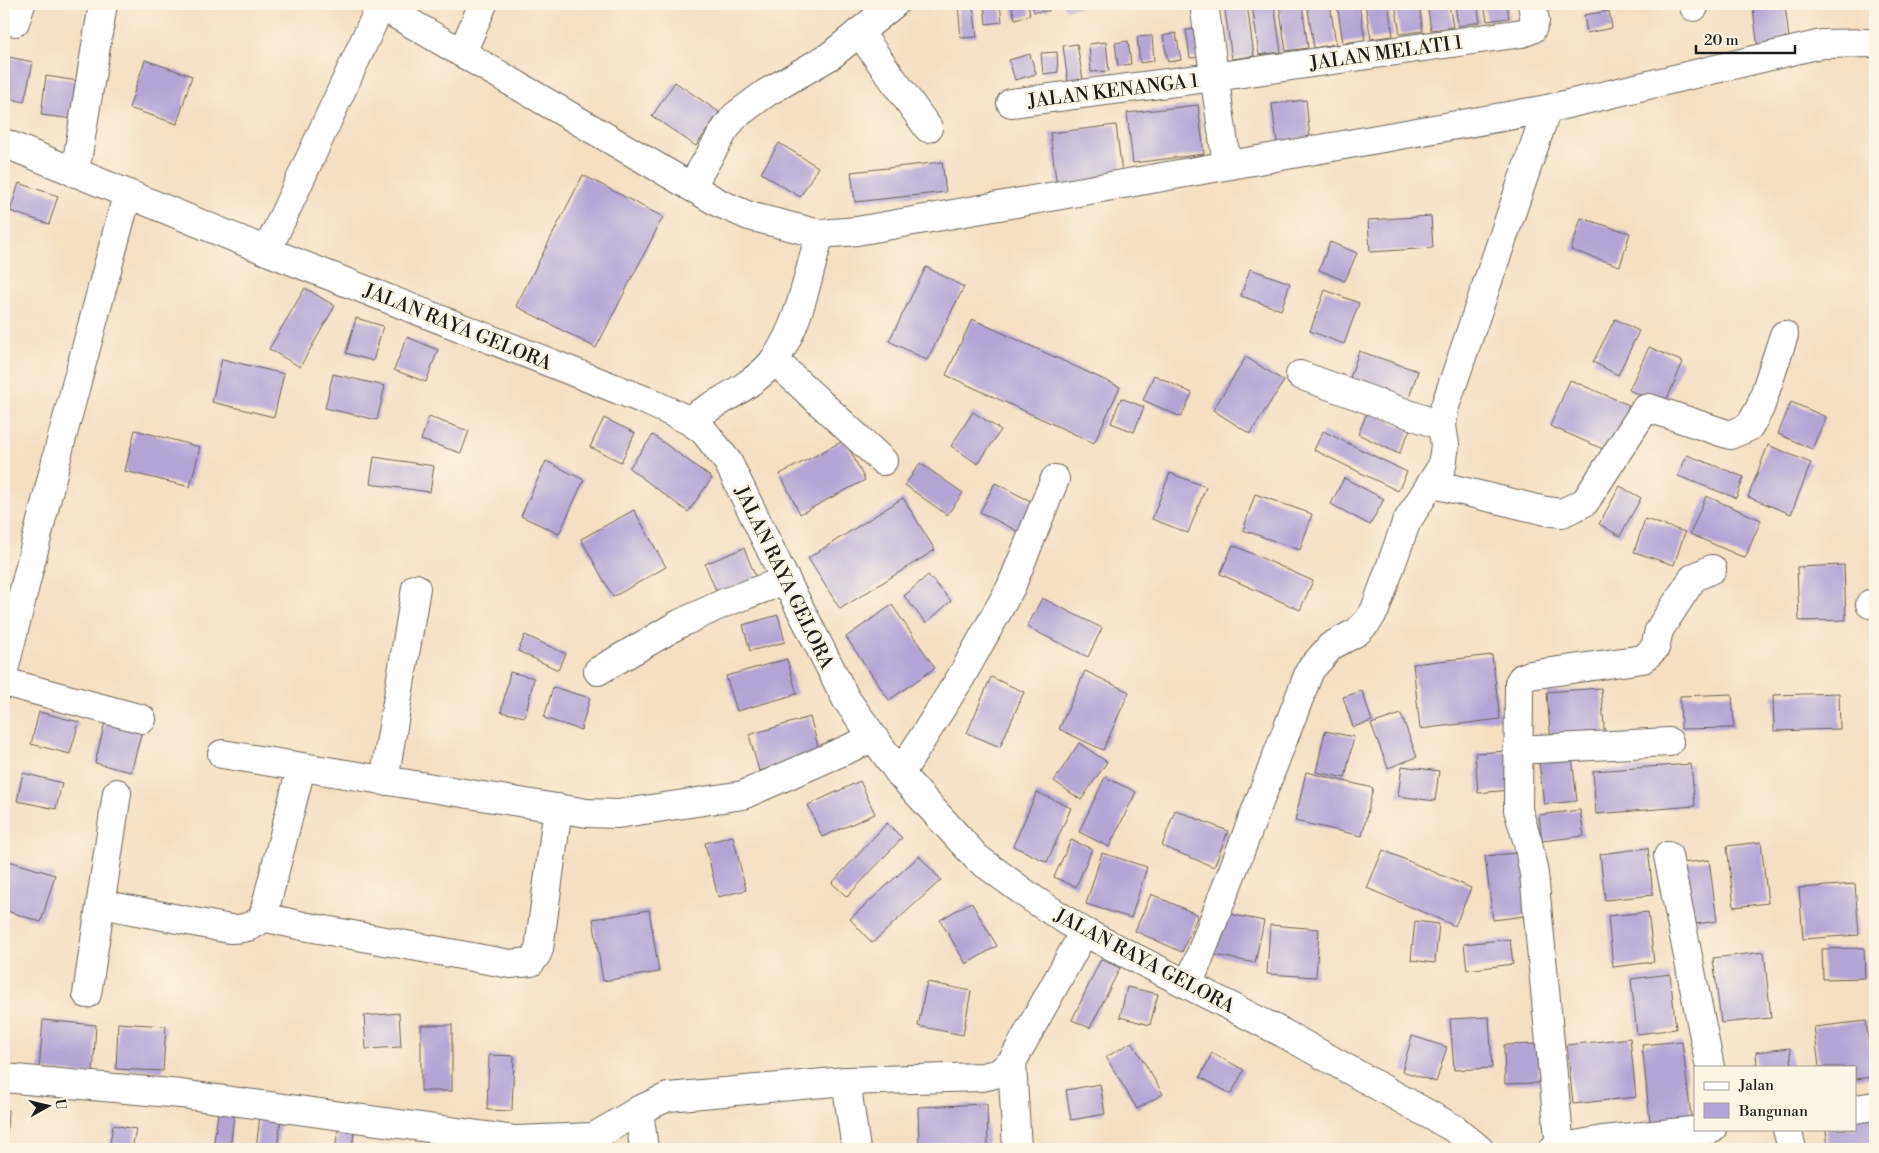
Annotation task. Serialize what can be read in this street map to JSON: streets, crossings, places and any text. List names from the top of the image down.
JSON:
{
  "streets": {
    "street": ["JALAN MELATI 1", "JALAN KENANGA 1", "JALAN RAYA GELORA"]
  },
  "crossings": [
    ["JALAN MELATI 1", "JALAN KENANGA 1"]
  ],
  "legend": ["Jalan", "Bangunan"],
  "scale_bar": "20 m",
  "north": "right"
}
